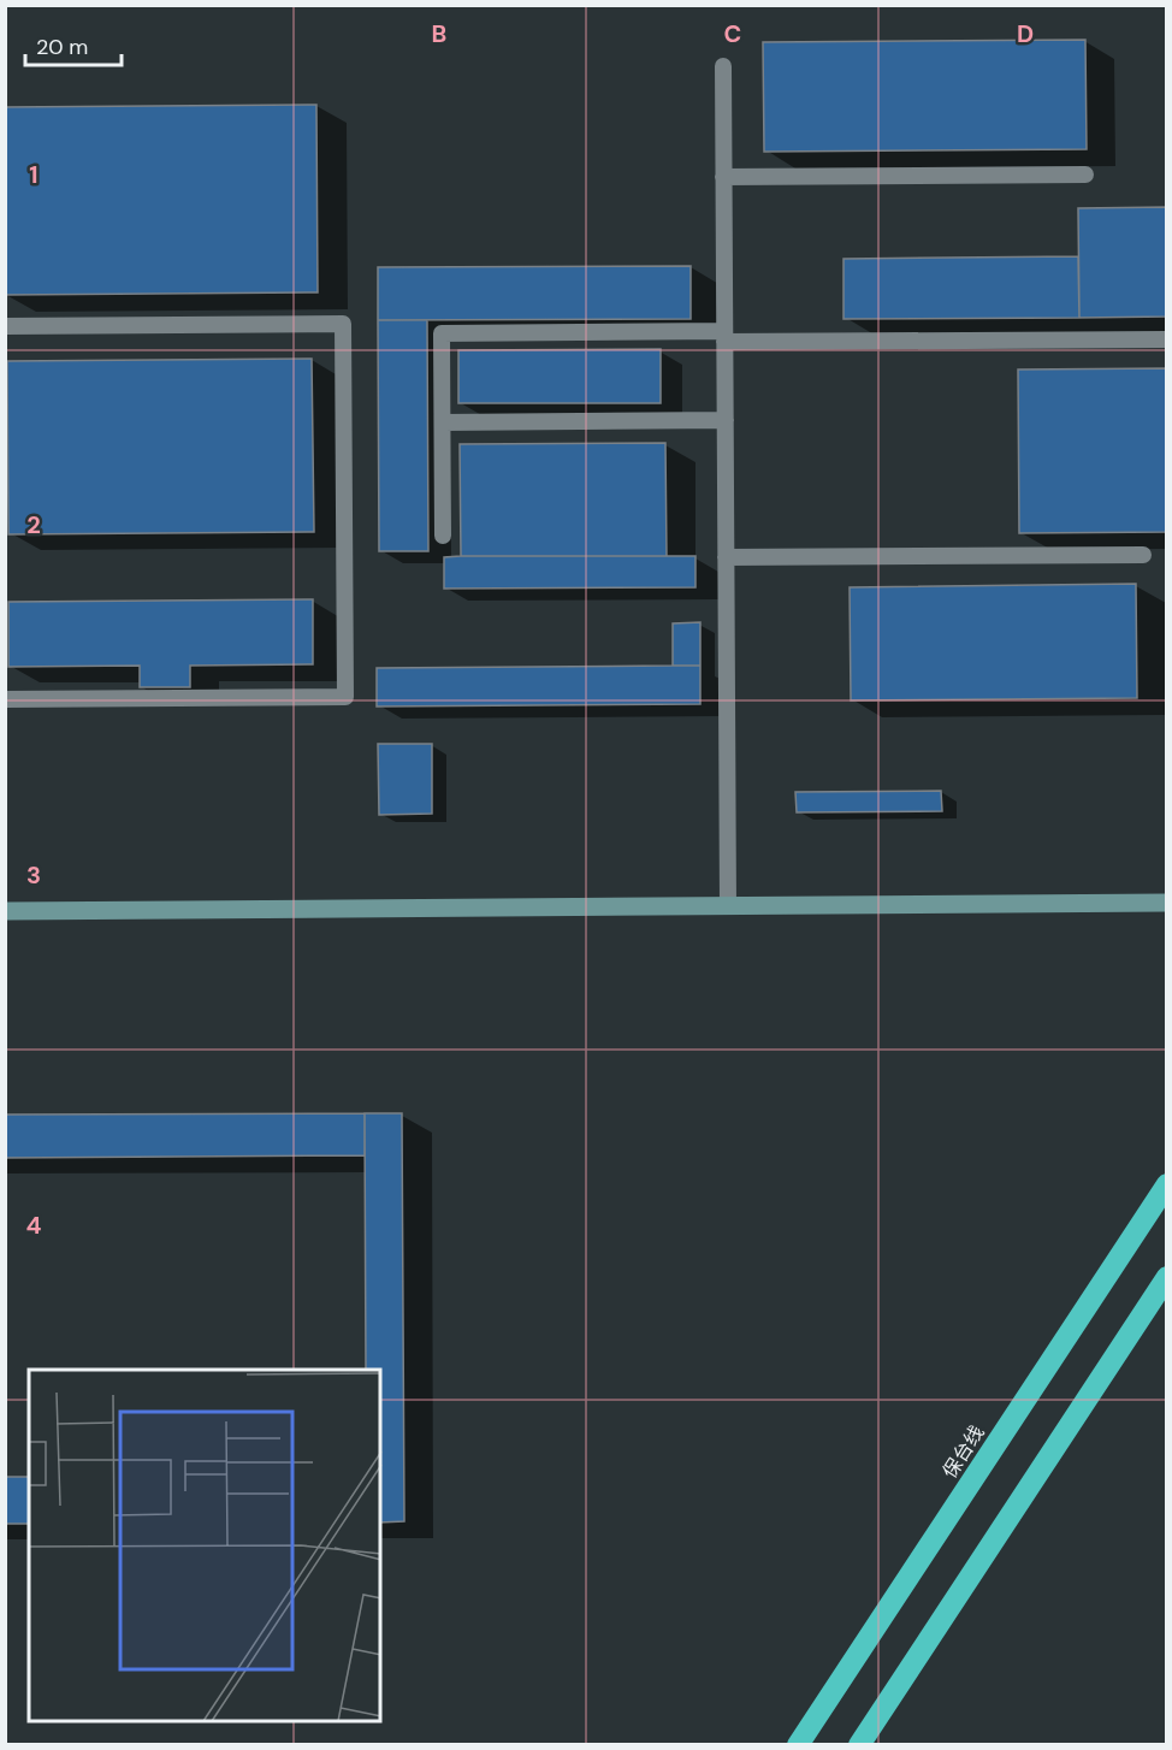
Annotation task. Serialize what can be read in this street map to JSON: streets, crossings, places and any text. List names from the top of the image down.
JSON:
{
  "streets": {
    "highway": ["保台线"]
  },
  "scale_bar": "20 m",
  "grid": {
    "columns": ["B", "C", "D"],
    "rows": [
      "1",
      "2",
      "3",
      "4"
    ]
  }
}
